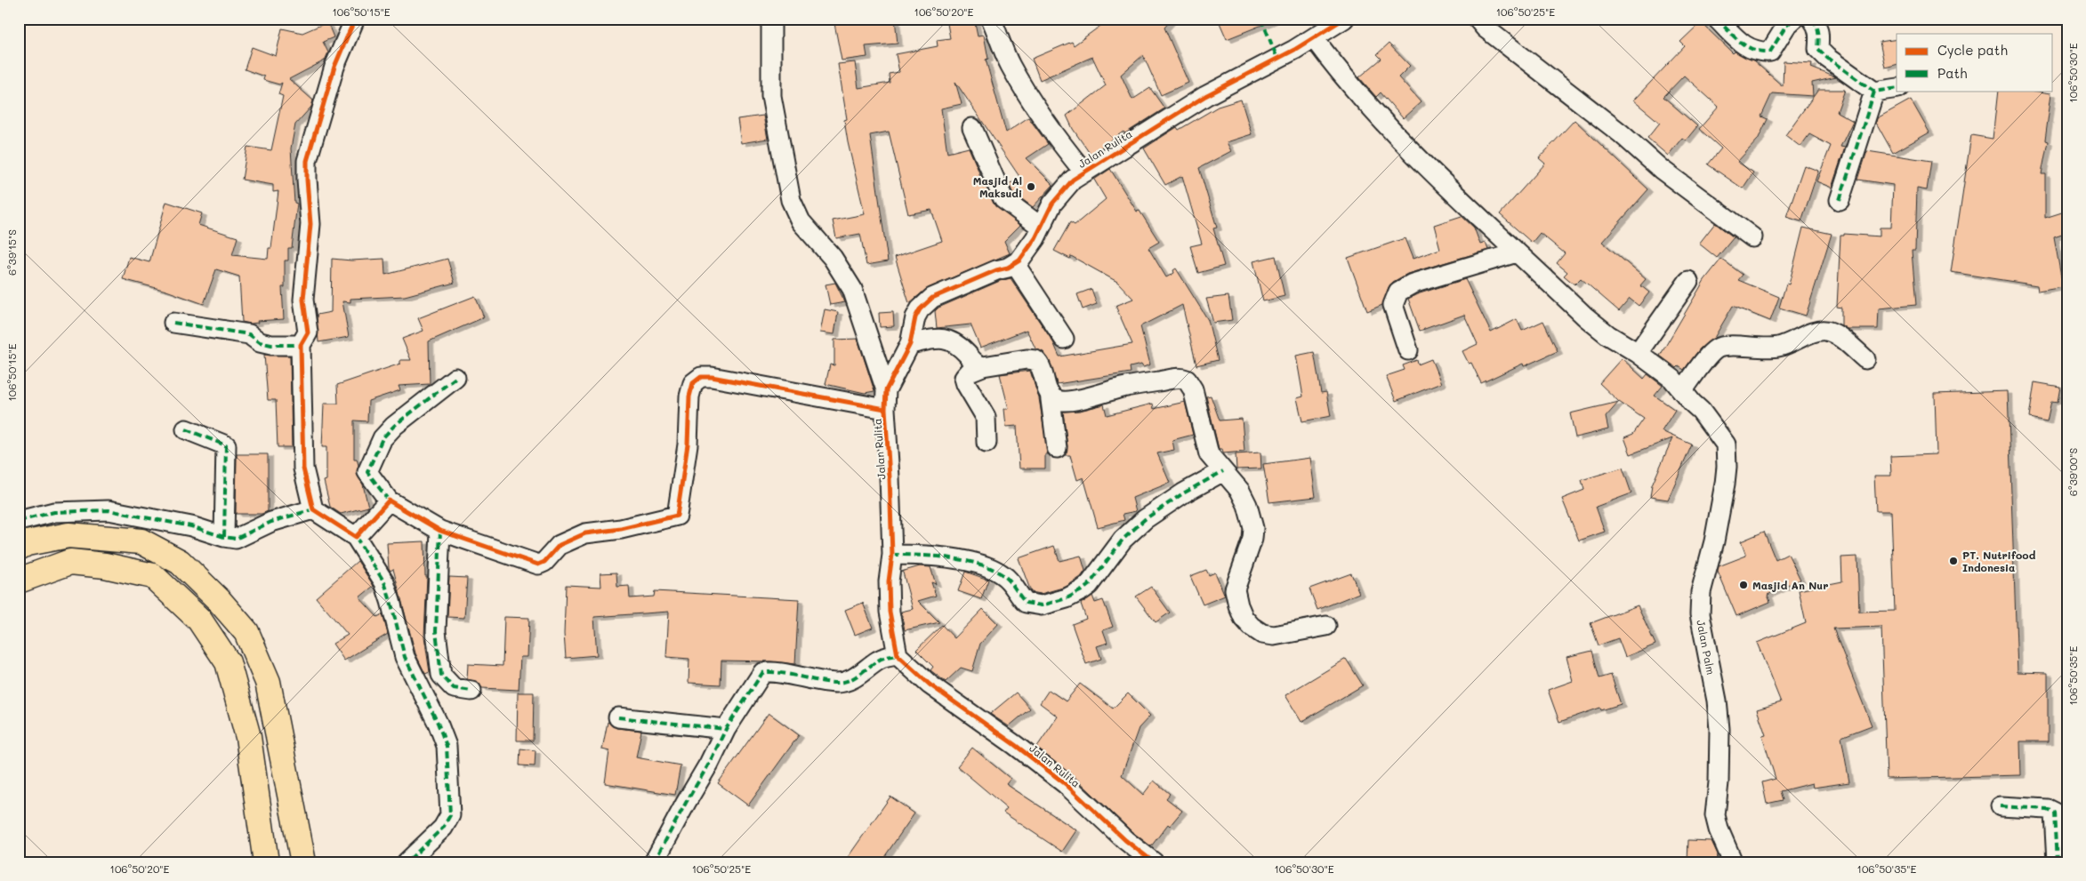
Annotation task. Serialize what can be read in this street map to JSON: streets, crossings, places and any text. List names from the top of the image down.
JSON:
{
  "streets": {
    "street": ["Jalan Rulita", "Jalan Palm"]
  },
  "places": ["Masjid Al Maksudi", "PT. Nutrifood Indonesia", "Masjid An Nur"],
  "legend": ["Cycle path", "Path"],
  "coordinates": [
    "106°50'15\"E",
    "106°50'20\"E",
    "106°50'25\"E",
    "106°50'30\"E",
    "6°39'15\"S",
    "6°39'00\"S",
    "106°50'35\"E"
  ]
}
